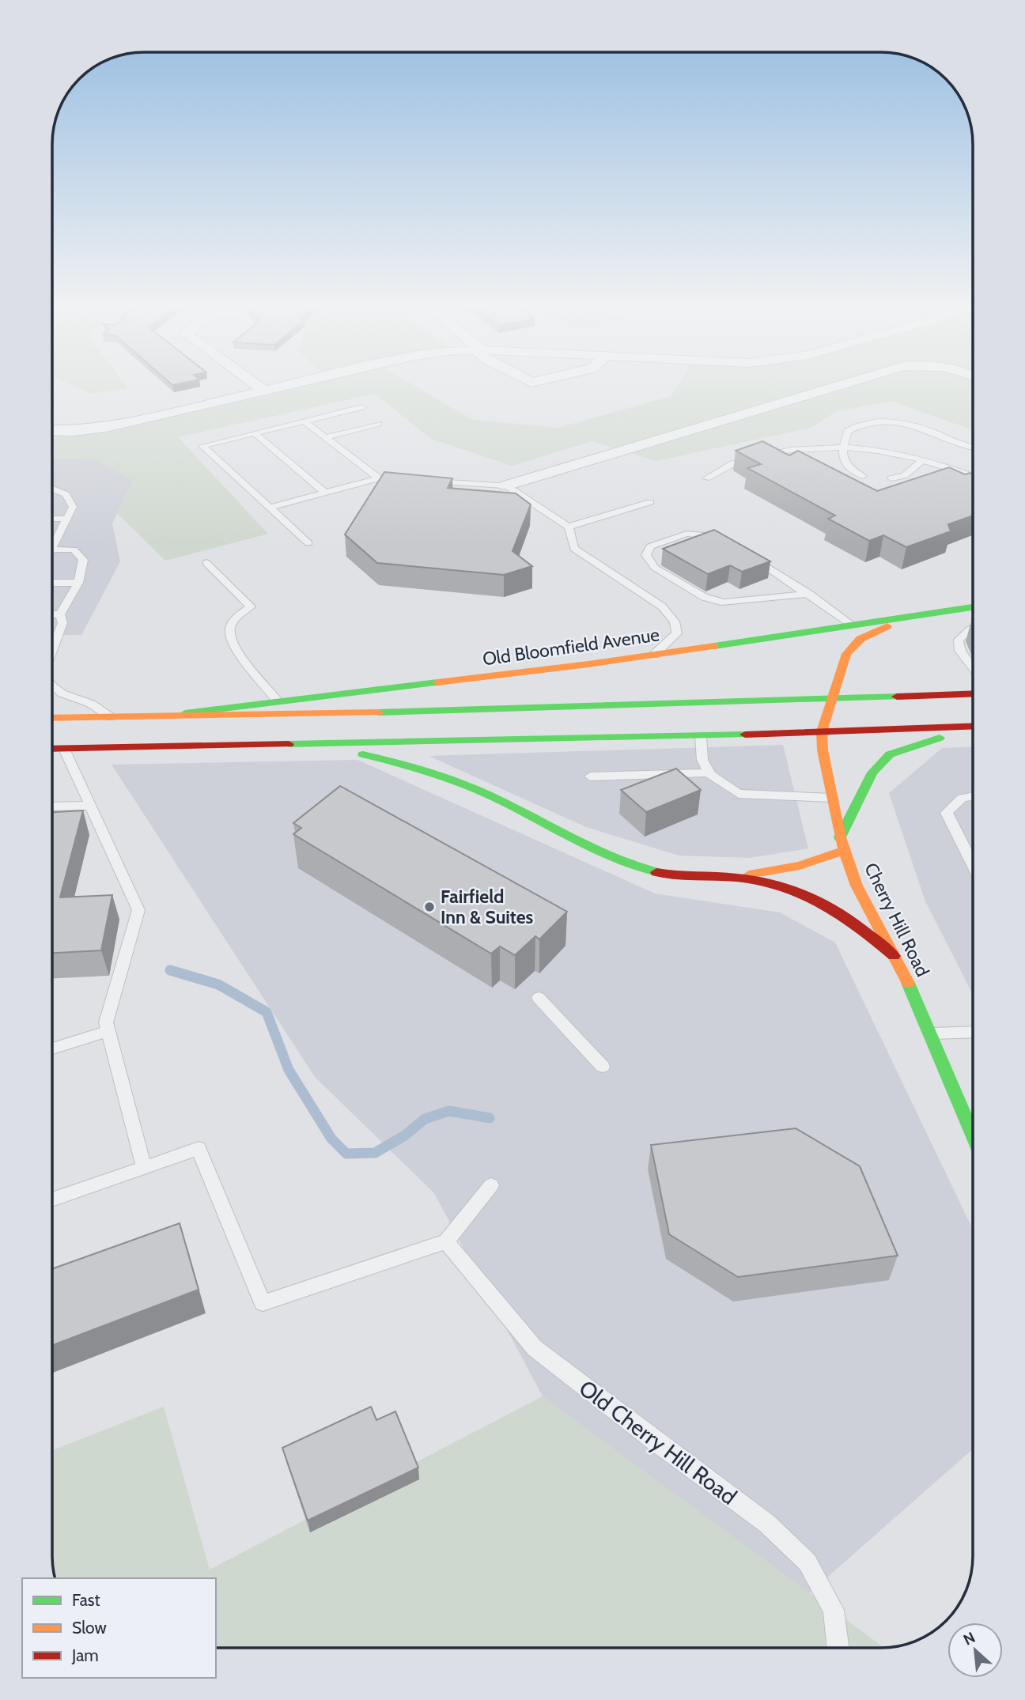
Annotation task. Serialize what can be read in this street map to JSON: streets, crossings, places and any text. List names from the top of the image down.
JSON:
{
  "streets": {
    "main road": ["Old Bloomfield Avenue", "Cherry Hill Road"],
    "lane": ["Old Cherry Hill Road"]
  },
  "crossings": [
    ["Old Bloomfield Avenue", "Cherry Hill Road"]
  ],
  "places": ["Fairfield Inn & Suites"],
  "legend": ["Fast", "Slow", "Jam"],
  "north": "top left"
}
